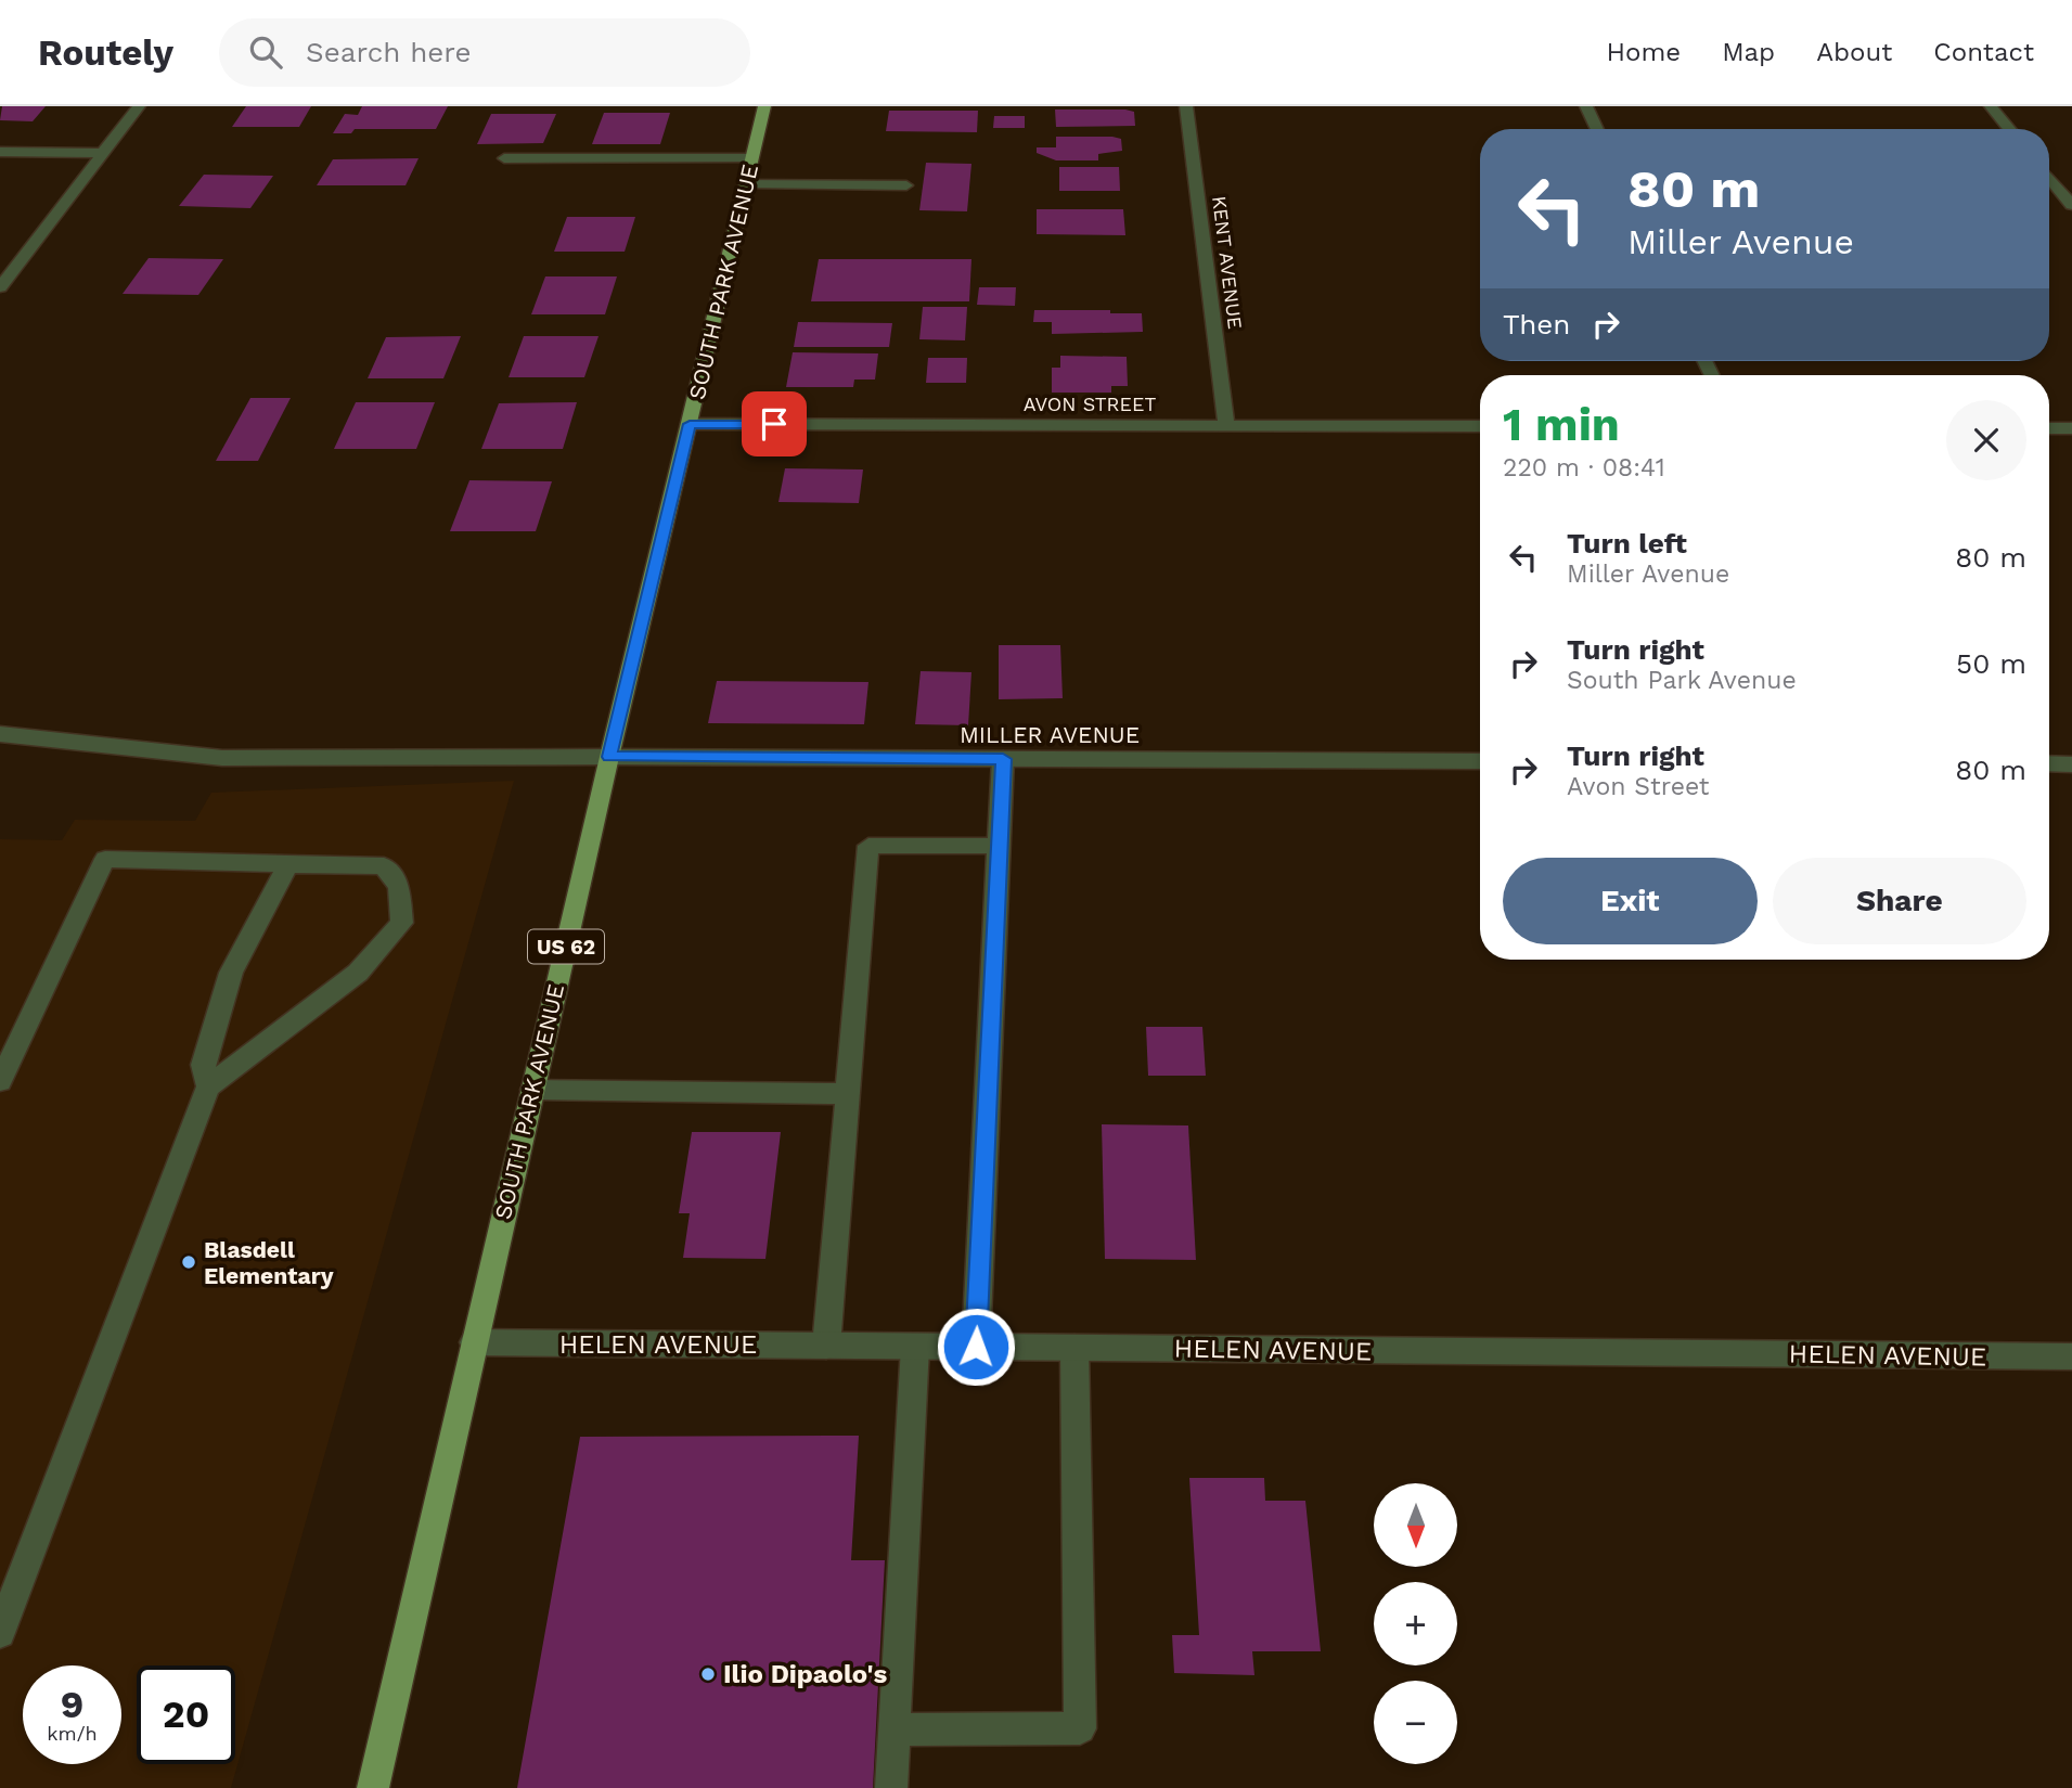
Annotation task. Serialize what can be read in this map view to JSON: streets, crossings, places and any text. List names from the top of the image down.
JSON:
{
  "streets": {
    "main road": ["SOUTH PARK AVENUE", "US 62"],
    "street": [
      "KENT AVENUE",
      "AVON STREET",
      "MILLER AVENUE",
      "HELEN AVENUE"
    ]
  },
  "crossings": [
    ["KENT AVENUE", "AVON STREET"],
    ["SOUTH PARK AVENUE", "AVON STREET"],
    ["SOUTH PARK AVENUE", "MILLER AVENUE"],
    ["SOUTH PARK AVENUE", "HELEN AVENUE"]
  ],
  "places": ["Blasdell Elementary", "Ilio Dipaolo's"],
  "north": "bottom",
  "page": {
    "header": "Routely",
    "search": "Search here",
    "nav": [
      "Home",
      "Map",
      "About",
      "Contact"
    ],
    "turn": ["80 m", "Miller Avenue"],
    "then": "Then",
    "heading": ["1 min", "220 m · 08:41"],
    "list": [
      {
        "name": "Turn left",
        "note": "Miller Avenue",
        "value": "80 m"
      },
      {
        "name": "Turn right",
        "note": "South Park Avenue",
        "value": "50 m"
      },
      {
        "name": "Turn right",
        "note": "Avon Street",
        "value": "80 m"
      }
    ],
    "buttons": ["Exit", "Share"],
    "map_buttons": ["+", "−"],
    "speed": "9 km/h",
    "limit": "20"
  }
}
